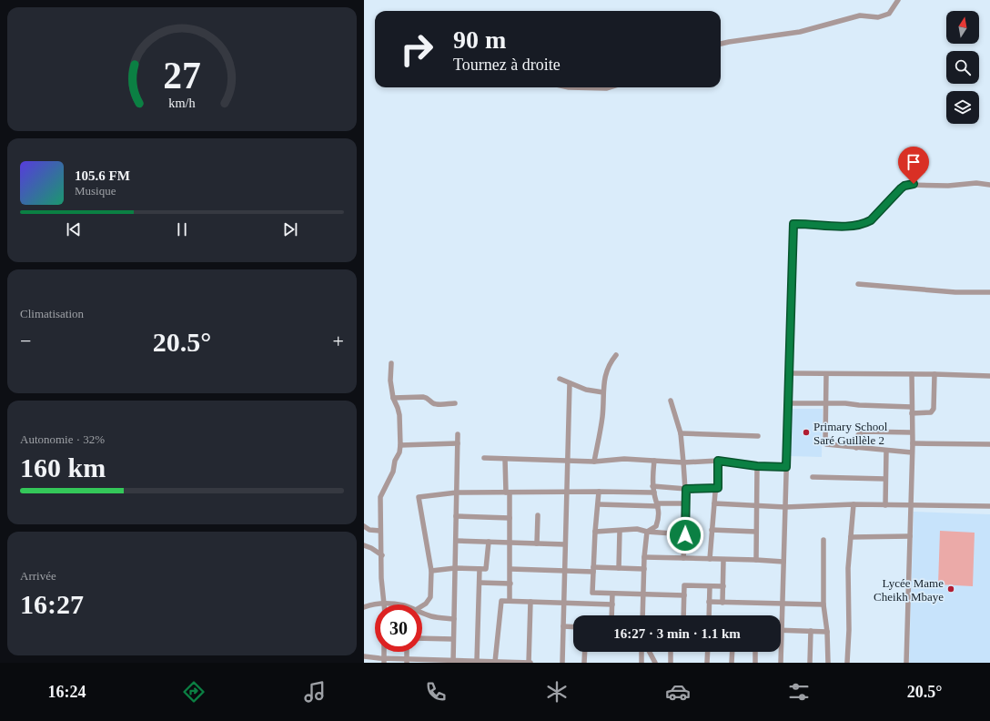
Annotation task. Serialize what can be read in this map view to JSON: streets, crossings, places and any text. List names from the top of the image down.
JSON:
{
  "places": ["Primary School Saré Guillèle 2", "Lycée Mame Cheikh Mbaye"],
  "north": "top",
  "page": {
    "turn": ["90 m", "Tournez à droite"],
    "song": ["105.6 FM", "Musique"],
    "tile": [
      "Climatisation",
      ["Autonomie · 32%", "160 km"],
      ["Arrivée", "16:27"]
    ],
    "heat": ["−", "20.5°", "+"],
    "limit": "30",
    "trip": "16:27 · 3 min · 1.1 km",
    "tabs": ["16:24", "20.5°"],
    "gauge": ["27", "km/h"]
  }
}
